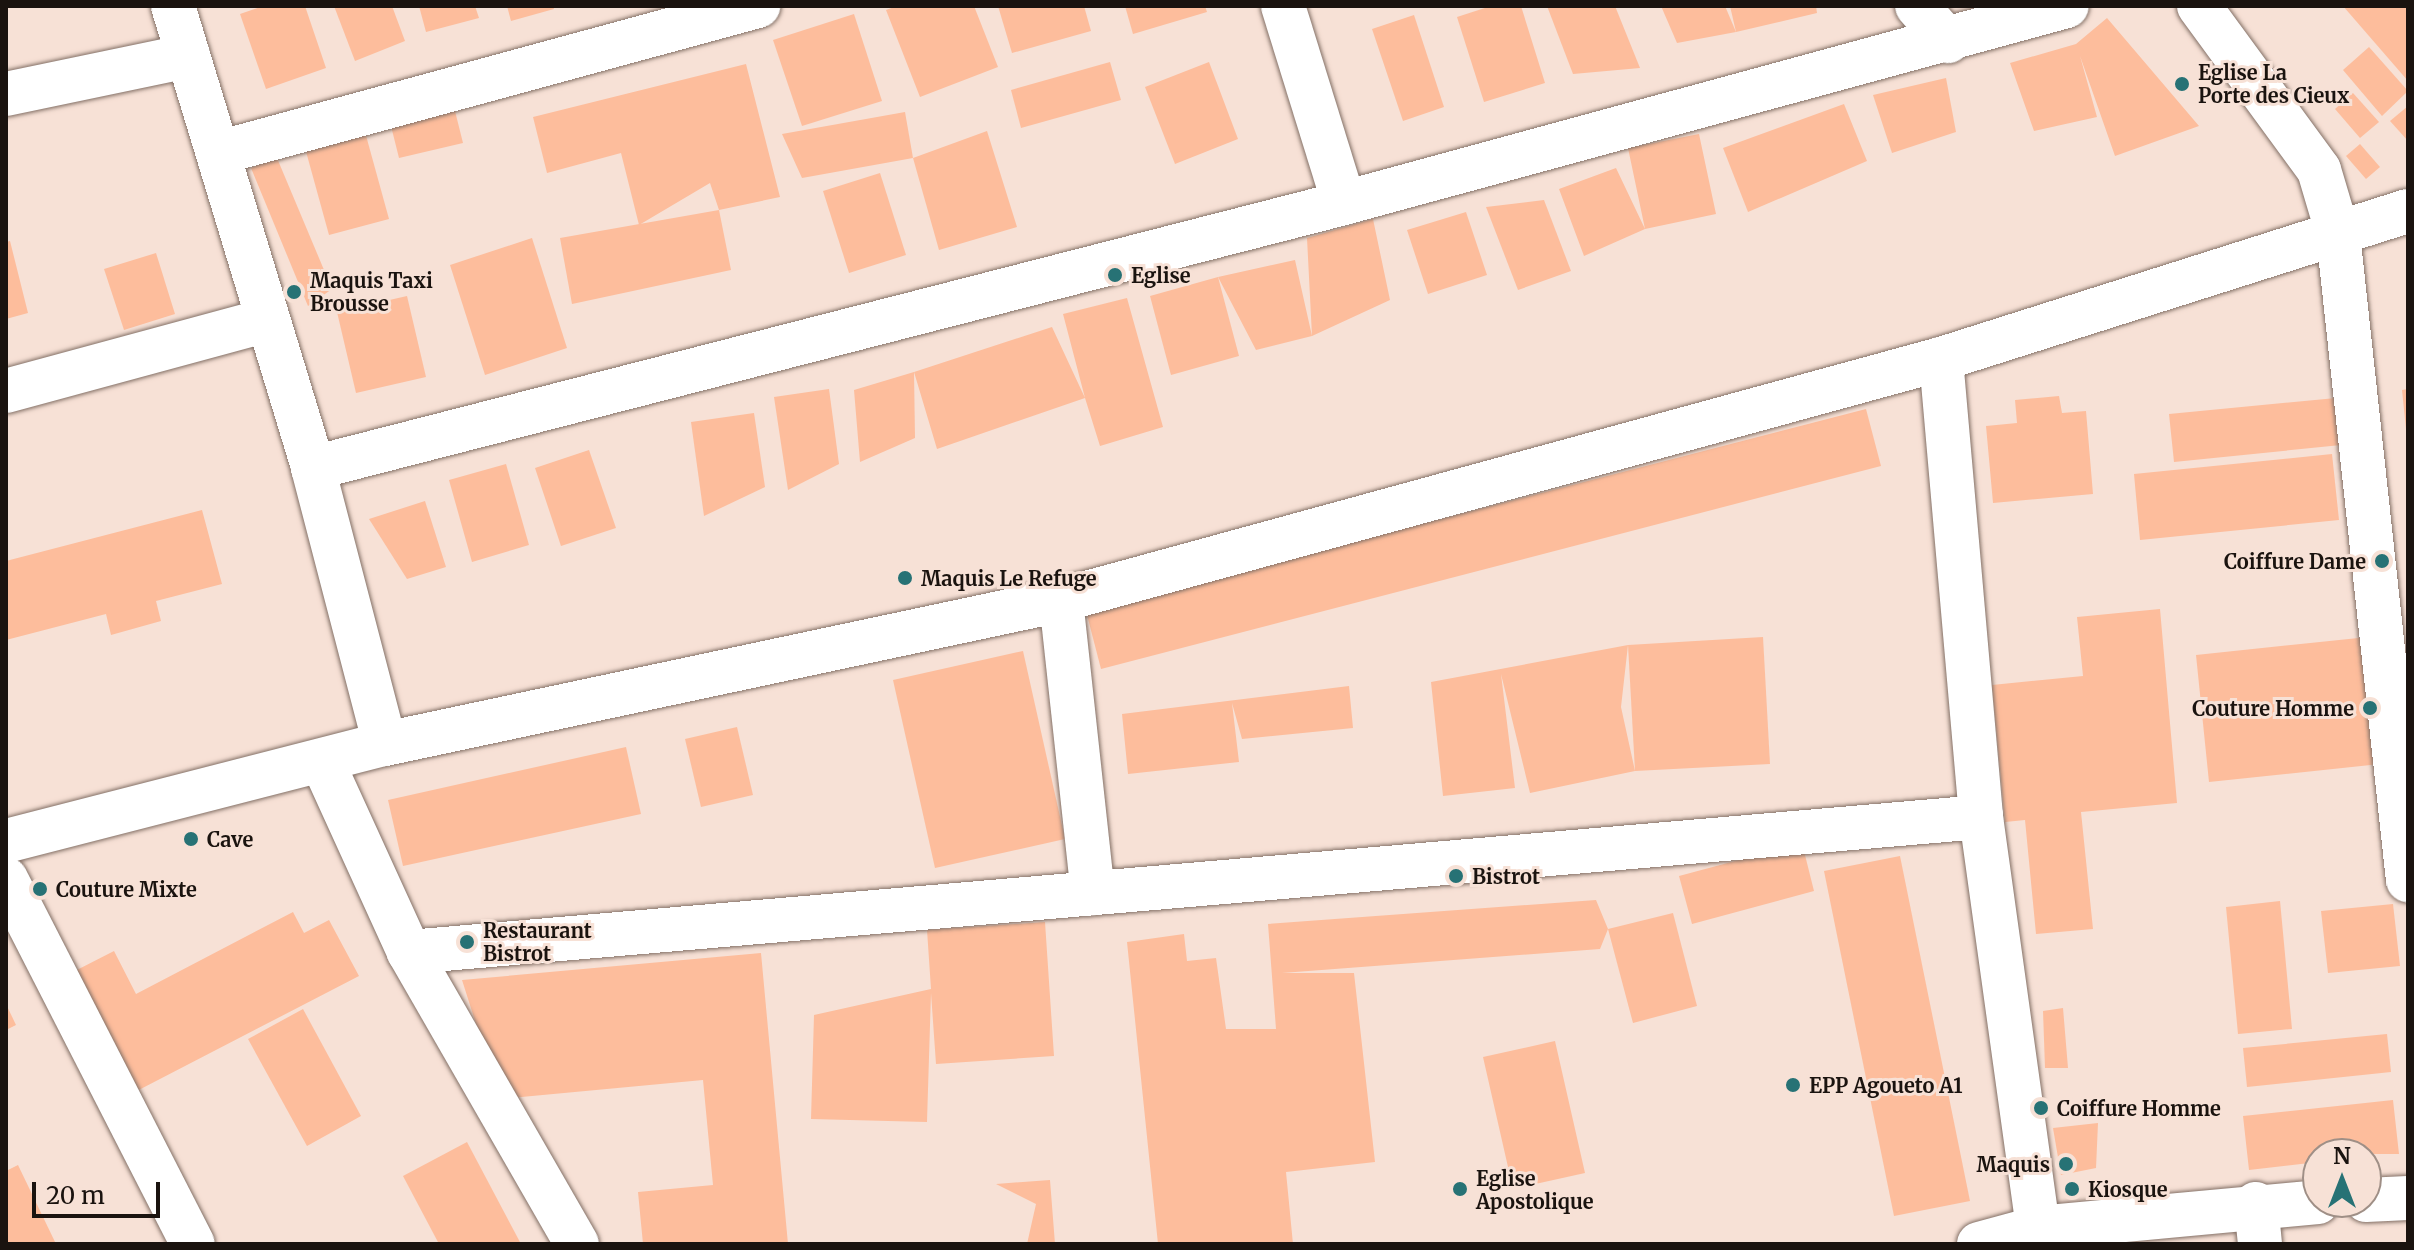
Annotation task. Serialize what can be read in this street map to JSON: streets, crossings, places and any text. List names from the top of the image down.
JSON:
{
  "places": [
    "Eglise La Porte des Cieux",
    "Eglise",
    "Maquis Taxi Brousse",
    "Coiffure Dame",
    "Maquis Le Refuge",
    "Couture Homme",
    "Cave",
    "Bistrot",
    "Couture Mixte",
    "Restaurant Bistrot",
    "EPP Agoueto A1",
    "Coiffure Homme",
    "Maquis",
    "Eglise Apostolique",
    "Kiosque"
  ],
  "scale_bar": "20 m",
  "north": "top"
}
